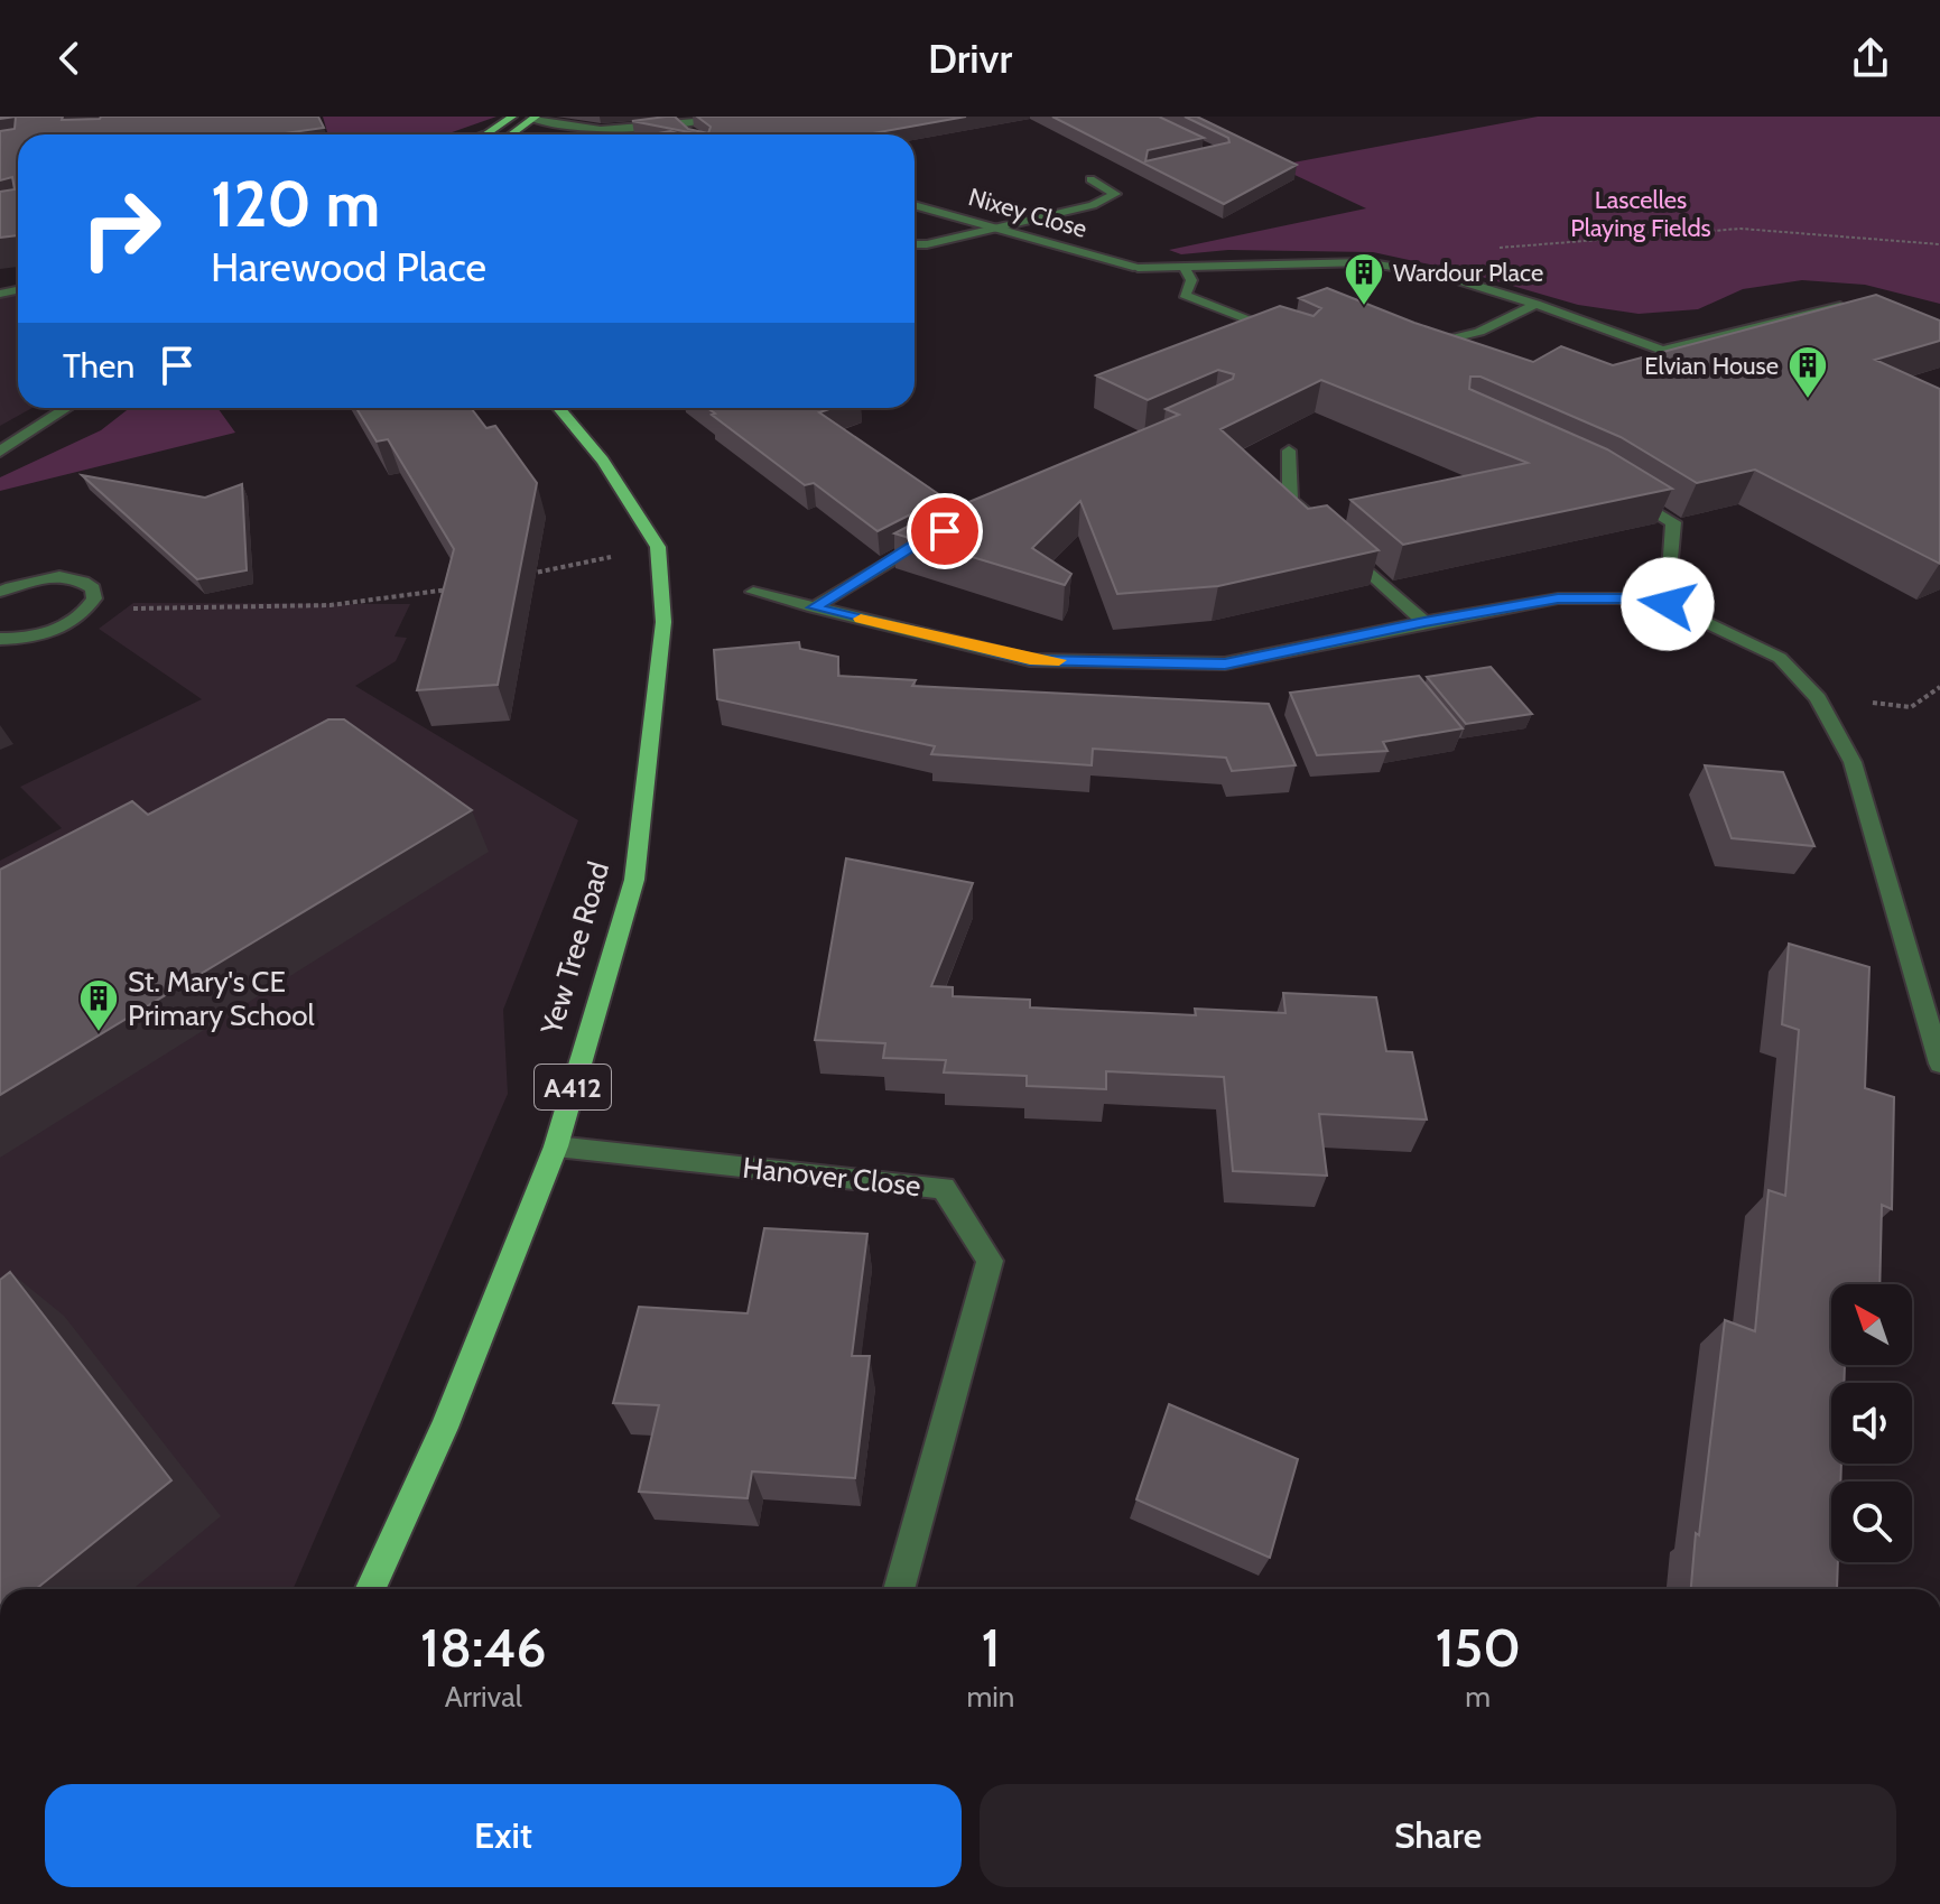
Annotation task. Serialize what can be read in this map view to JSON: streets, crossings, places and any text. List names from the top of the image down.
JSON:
{
  "streets": {
    "main road": ["Yew Tree Road", "A412"],
    "street": ["Nixey Close", "Hanover Close"]
  },
  "crossings": [
    ["Yew Tree Road", "A412"],
    ["Yew Tree Road", "Hanover Close"]
  ],
  "parks": ["Lascelles Playing Fields"],
  "places": {
    "building": ["Wardour Place", "Elvian House", "St. Mary's CE Primary School"]
  },
  "north": "top left",
  "page": {
    "header": "Drivr",
    "turn": ["120 m", "Harewood Place"],
    "then": "Then",
    "eta": [
      "18:46",
      "Arrival",
      "1",
      "min",
      "150",
      "m"
    ],
    "buttons": ["Exit", "Share"]
  }
}
